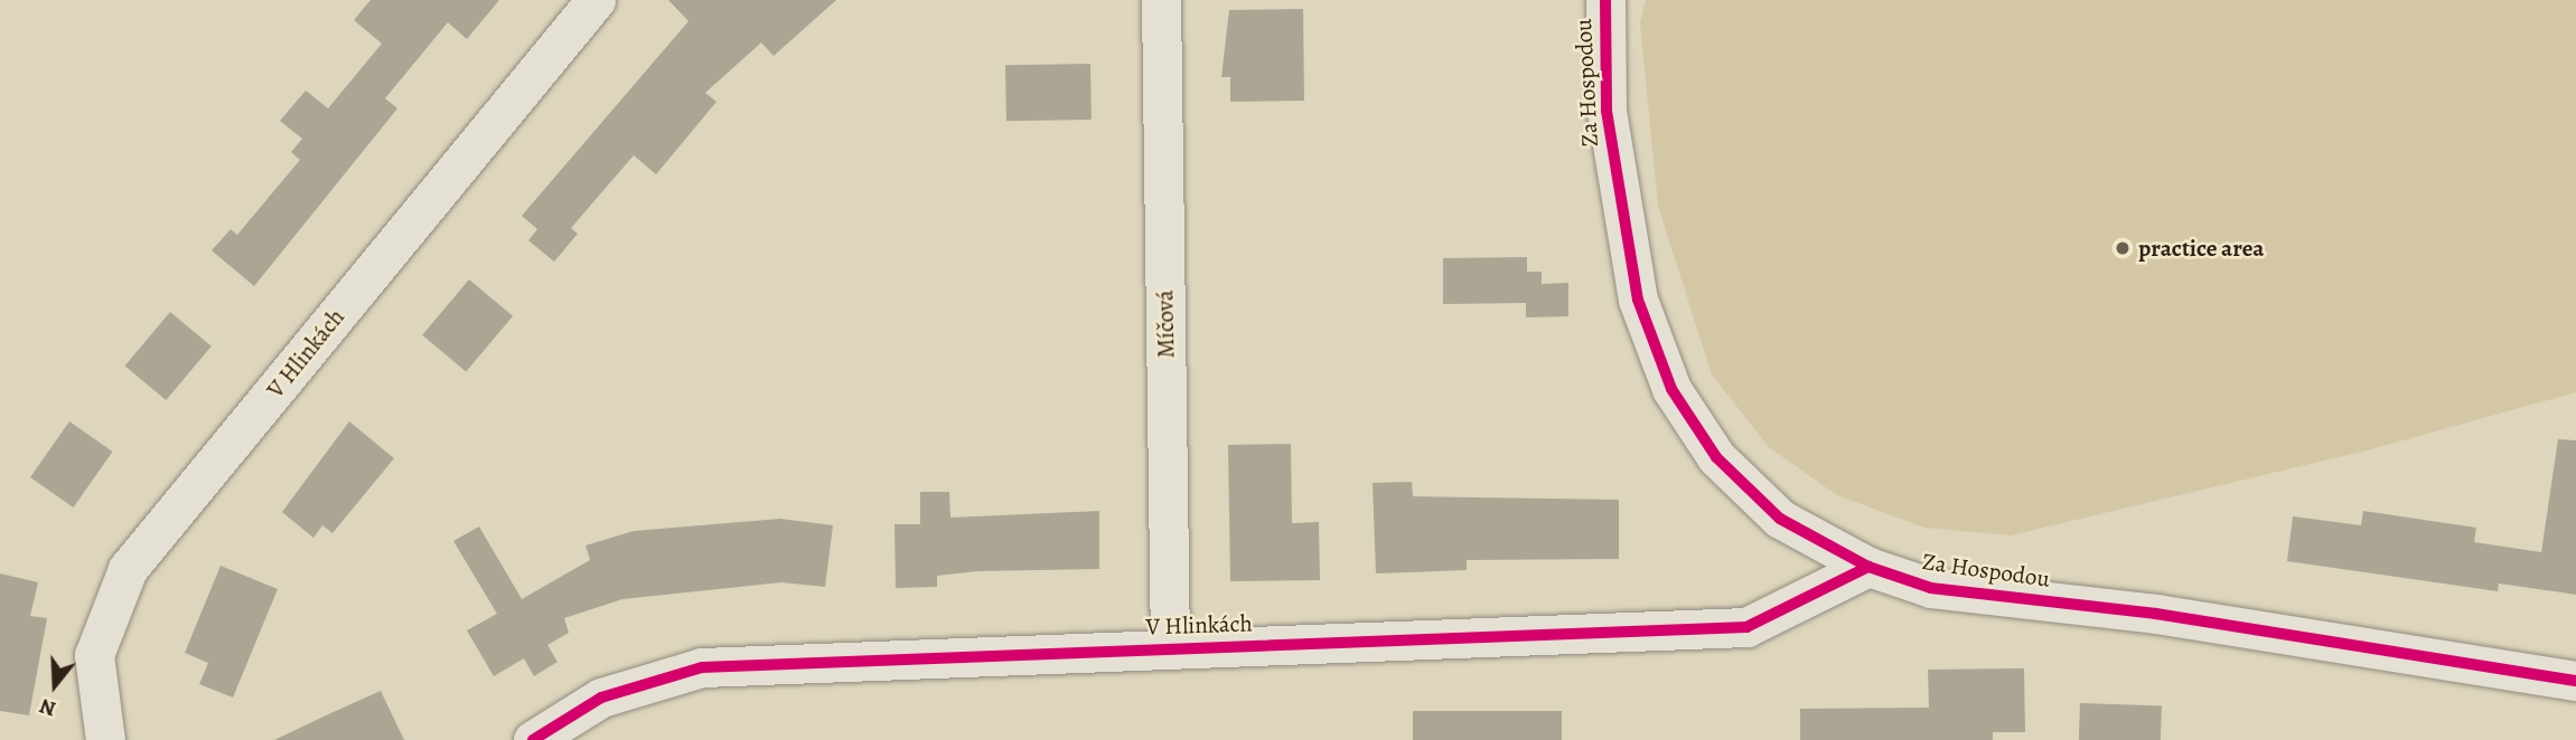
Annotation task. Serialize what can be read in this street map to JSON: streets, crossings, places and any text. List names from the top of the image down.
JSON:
{
  "streets": {
    "street": ["Za Hospodou", "Míčová", "V Hlinkách"]
  },
  "crossings": [
    ["Za Hospodou", "V Hlinkách"],
    ["Míčová", "V Hlinkách"]
  ],
  "places": ["practice area"],
  "north": "bottom"
}
